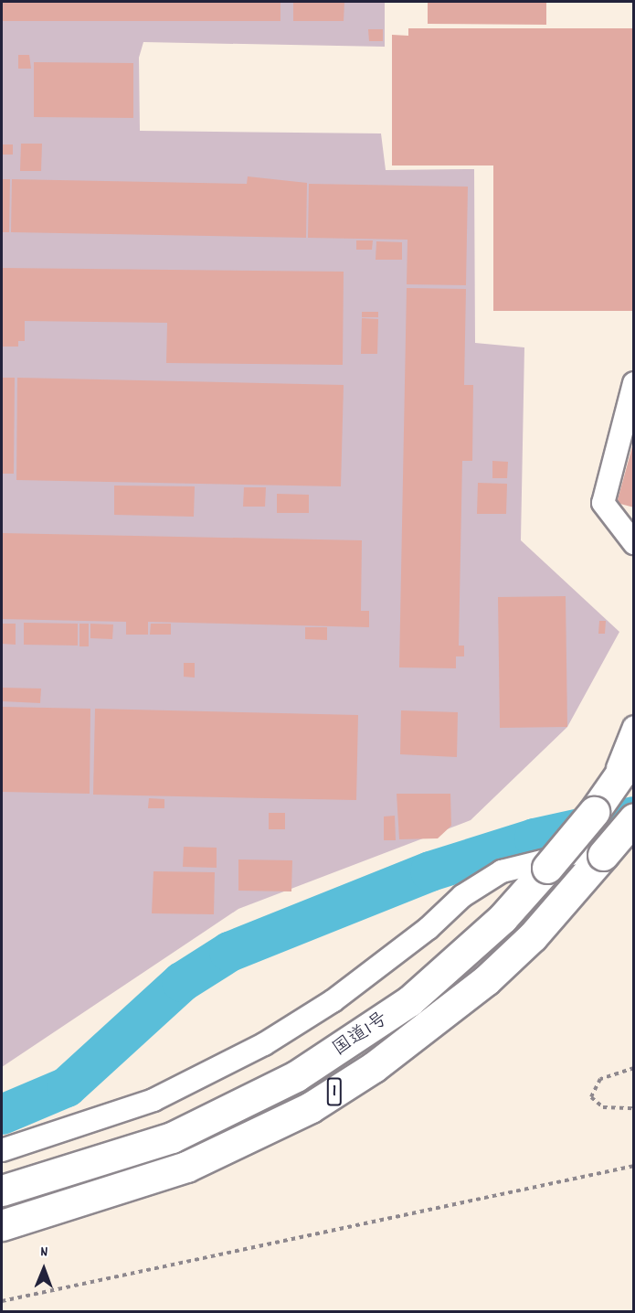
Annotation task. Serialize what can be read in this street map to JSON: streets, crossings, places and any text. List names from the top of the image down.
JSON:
{
  "streets": {
    "highway": ["国道1号", "1"]
  },
  "north": "top"
}
